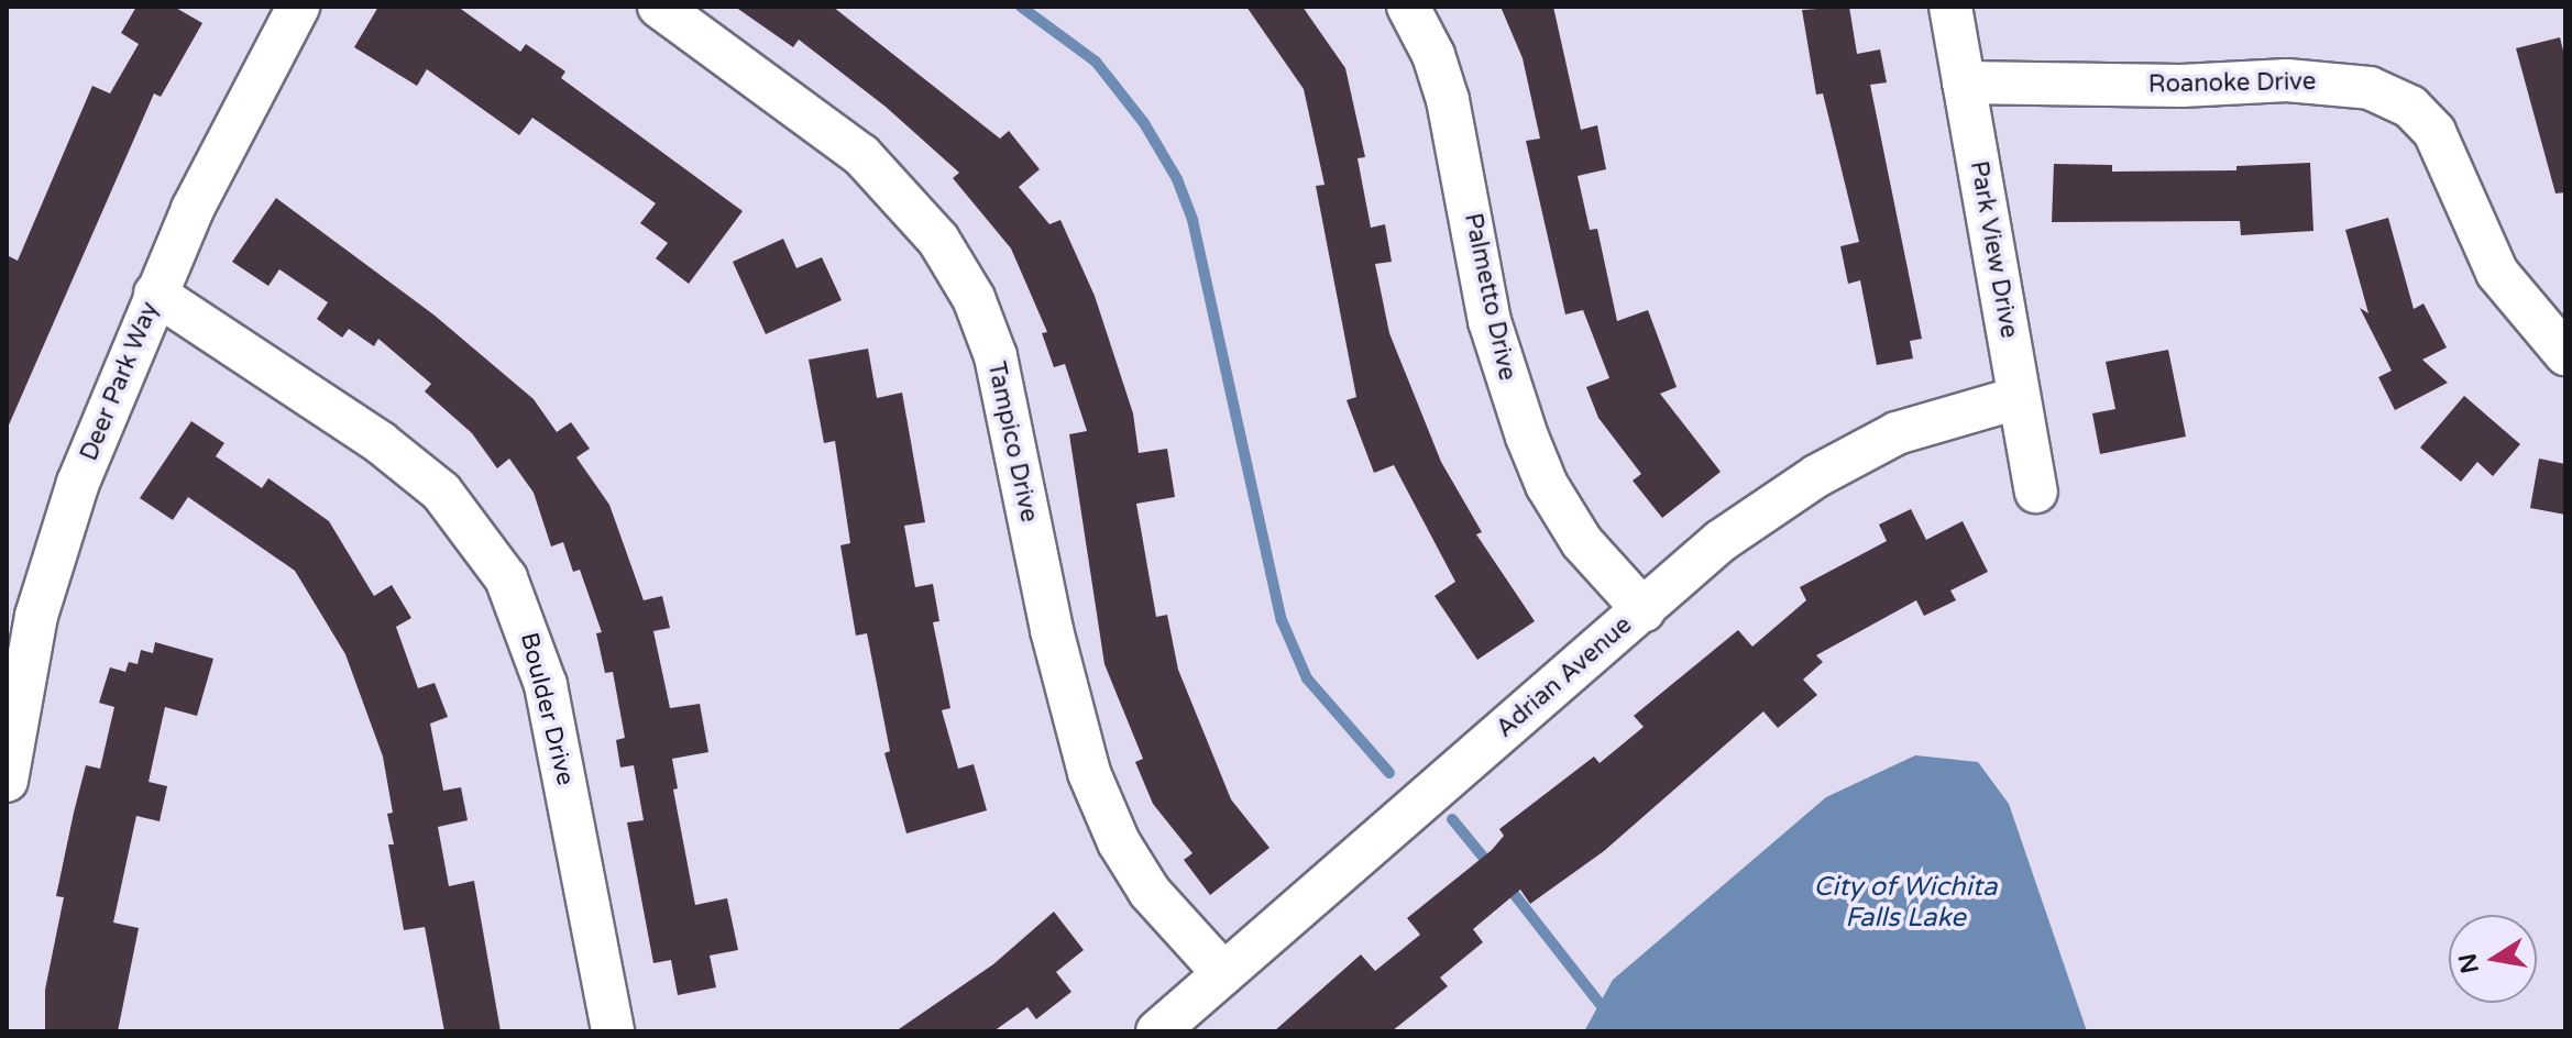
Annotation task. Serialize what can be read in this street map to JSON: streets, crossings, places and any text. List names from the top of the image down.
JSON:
{
  "streets": {
    "street": [
      "Roanoke Drive",
      "Park View Drive",
      "Palmetto Drive",
      "Deer Park Way",
      "Tampico Drive",
      "Adrian Avenue",
      "Boulder Drive"
    ]
  },
  "crossings": [
    ["Roanoke Drive", "Park View Drive"],
    ["Park View Drive", "Adrian Avenue"],
    ["Palmetto Drive", "Adrian Avenue"],
    ["Deer Park Way", "Boulder Drive"],
    ["Tampico Drive", "Adrian Avenue"]
  ],
  "water": ["City of Wichita Falls Lake"],
  "north": "left"
}
